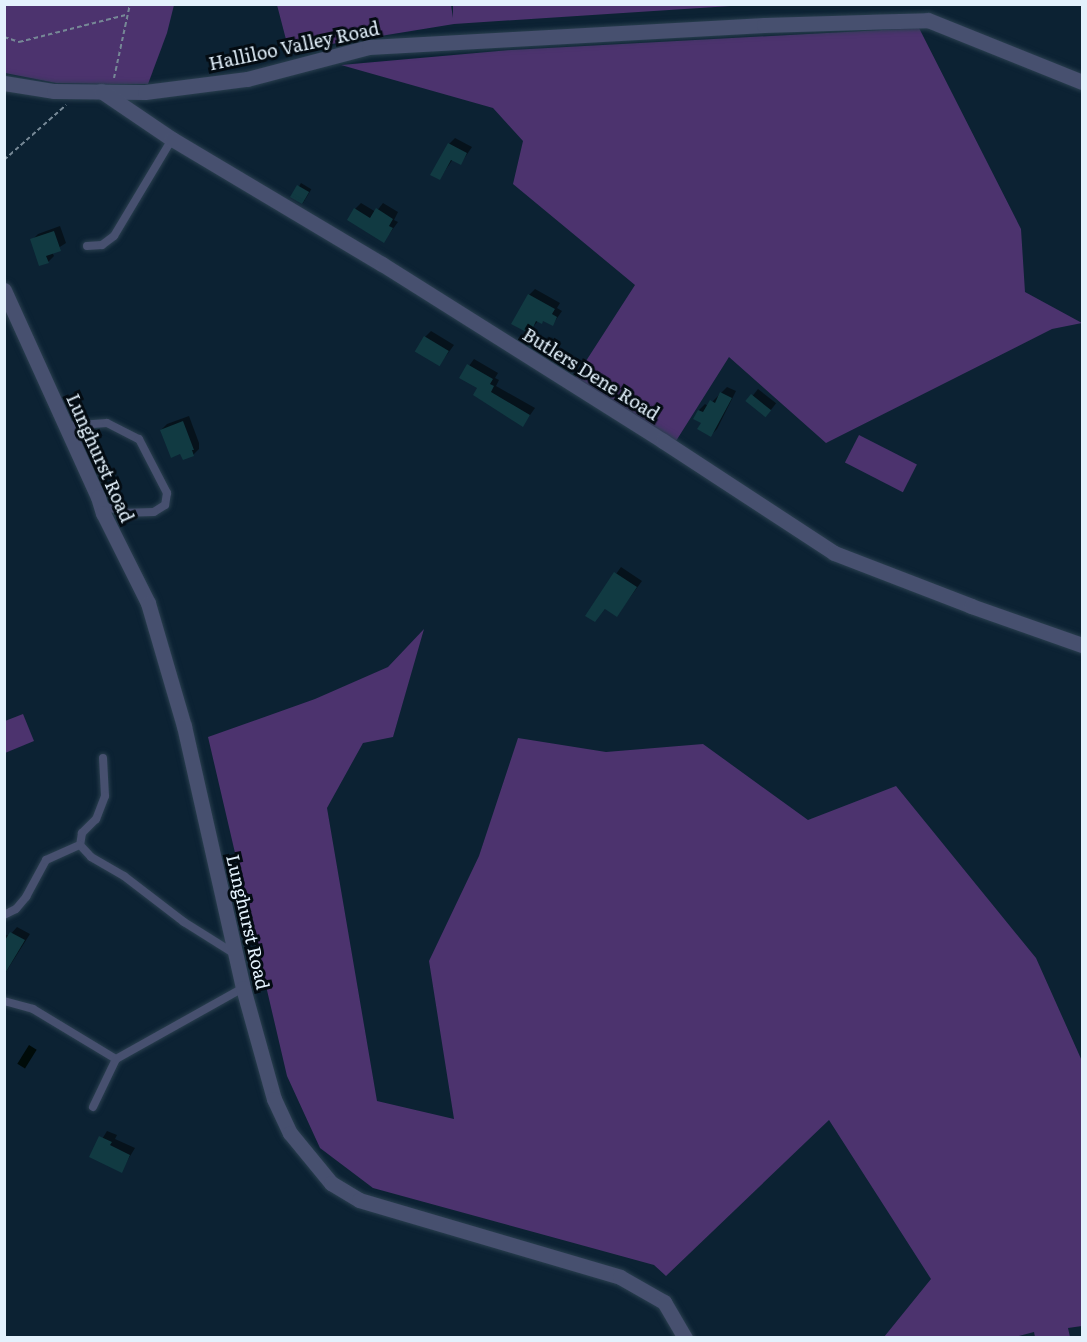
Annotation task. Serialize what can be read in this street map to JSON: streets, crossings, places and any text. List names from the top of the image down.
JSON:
{
  "streets": {
    "street": ["Halliloo Valley Road", "Butlers Dene Road", "Lunghurst Road"]
  },
  "crossings": [
    ["Halliloo Valley Road", "Butlers Dene Road"]
  ]
}
